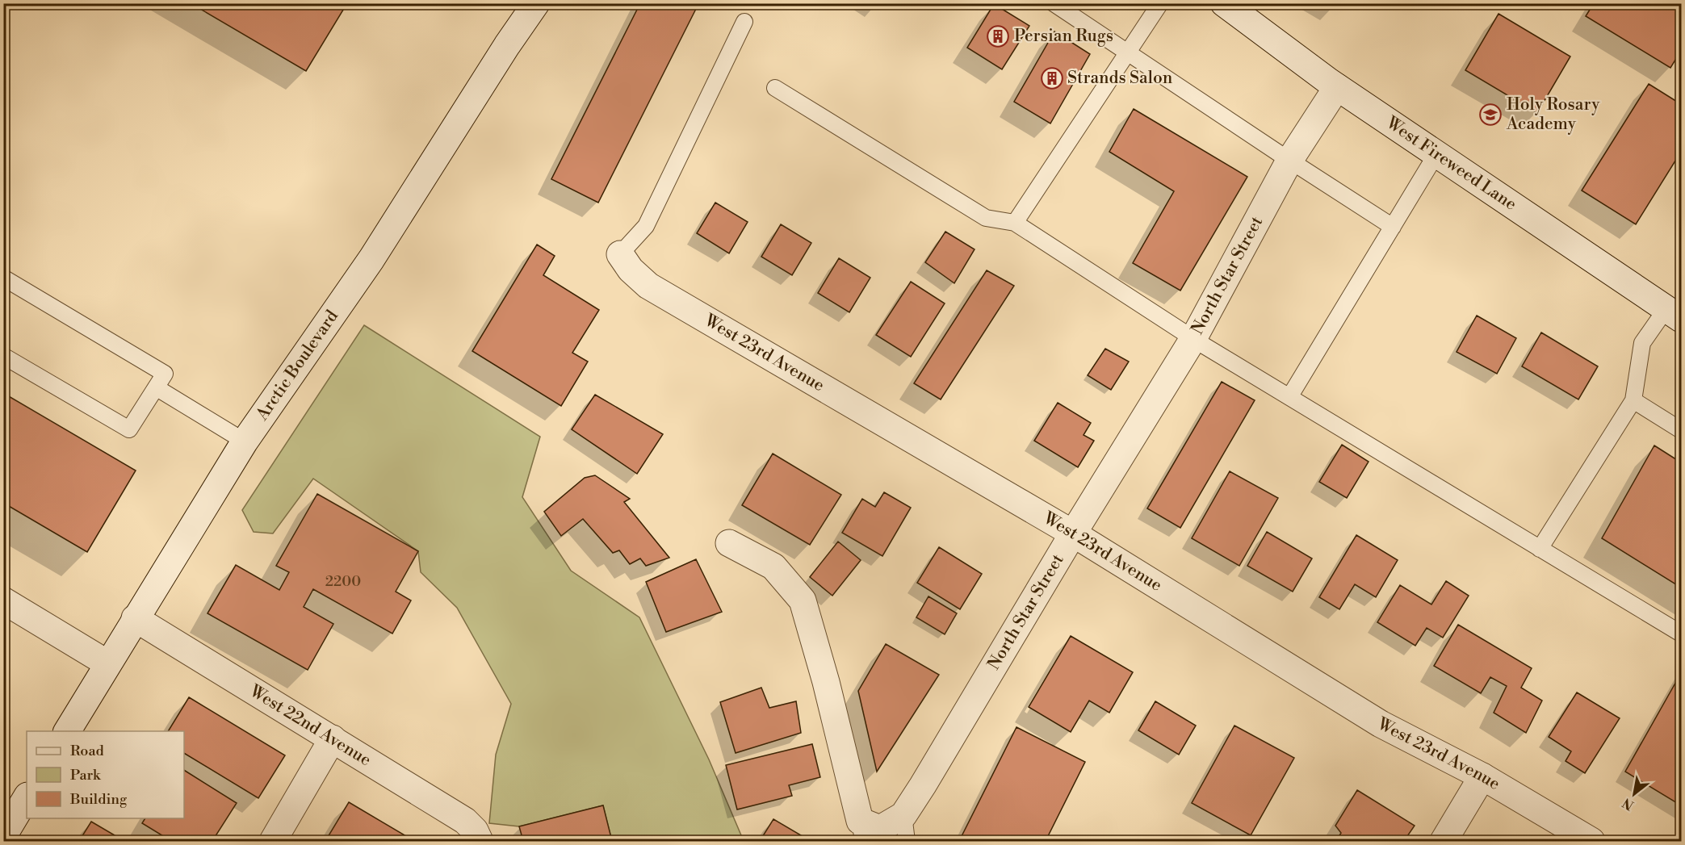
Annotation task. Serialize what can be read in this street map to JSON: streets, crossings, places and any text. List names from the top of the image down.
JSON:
{
  "streets": {
    "street": [
      "West Fireweed Lane",
      "North Star Street",
      "West 23rd Avenue",
      "Arctic Boulevard",
      "West 22nd Avenue"
    ]
  },
  "crossings": [
    ["West Fireweed Lane", "North Star Street"],
    ["North Star Street", "West 23rd Avenue"],
    ["Arctic Boulevard", "West 22nd Avenue"]
  ],
  "places": {
    "building": ["Persian Rugs", "Strands Salon"],
    "school or university": ["Holy Rosary Academy"]
  },
  "house_numbers": ["2200"],
  "legend": ["Road", "Park", "Building"],
  "north": "bottom left"
}
